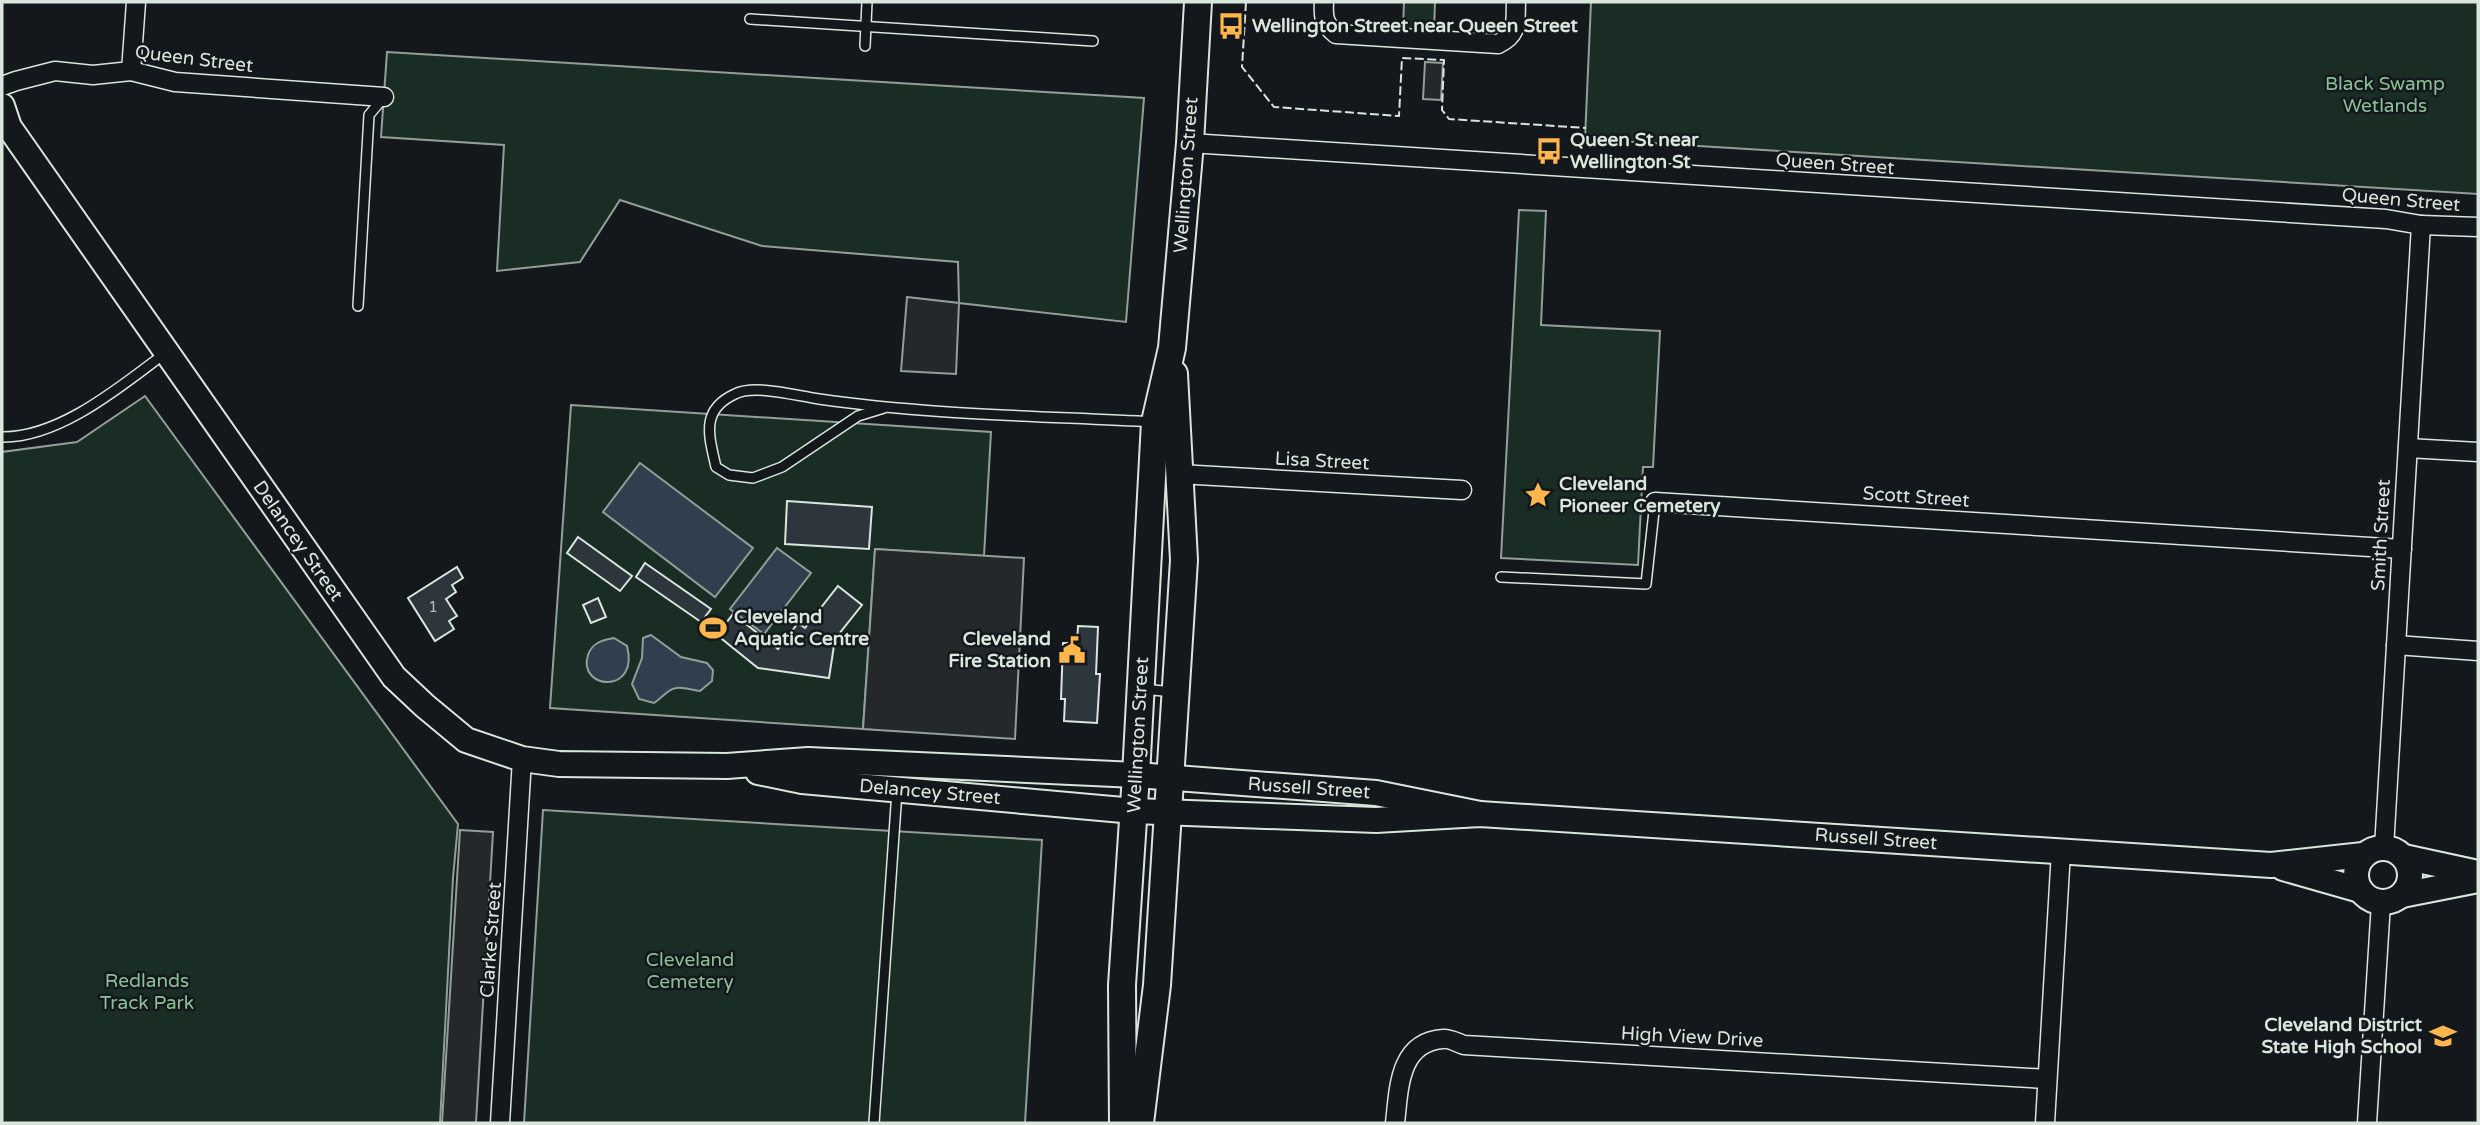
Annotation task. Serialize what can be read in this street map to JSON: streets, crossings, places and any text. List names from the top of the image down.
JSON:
{
  "streets": {
    "main road": ["Wellington Street", "Delancey Street", "Russell Street"],
    "street": [
      "Queen Street",
      "Lisa Street",
      "Scott Street",
      "Smith Street",
      "Clarke Street",
      "High View Drive"
    ]
  },
  "crossings": [
    ["Queen Street", "Wellington Street"],
    ["Queen Street", "Smith Street"],
    ["Wellington Street", "Lisa Street"],
    ["Wellington Street", "Delancey Street"],
    ["Wellington Street", "Russell Street"],
    ["Scott Street", "Smith Street"],
    ["Smith Street", "Russell Street"],
    ["Delancey Street", "Russell Street"],
    ["Delancey Street", "Clarke Street"]
  ],
  "parks": ["Black Swamp Wetlands", "Cleveland Cemetery", "Redlands Track Park"],
  "places": {
    "bus stop": ["Wellington Street near Queen Street", "Queen St near Wellington St"],
    "place": ["Cleveland Pioneer Cemetery"],
    "sports": ["Cleveland Aquatic Centre"],
    "public building": ["Cleveland Fire Station"],
    "school or university": ["Cleveland District State High School"]
  },
  "house_numbers": ["1"]
}
